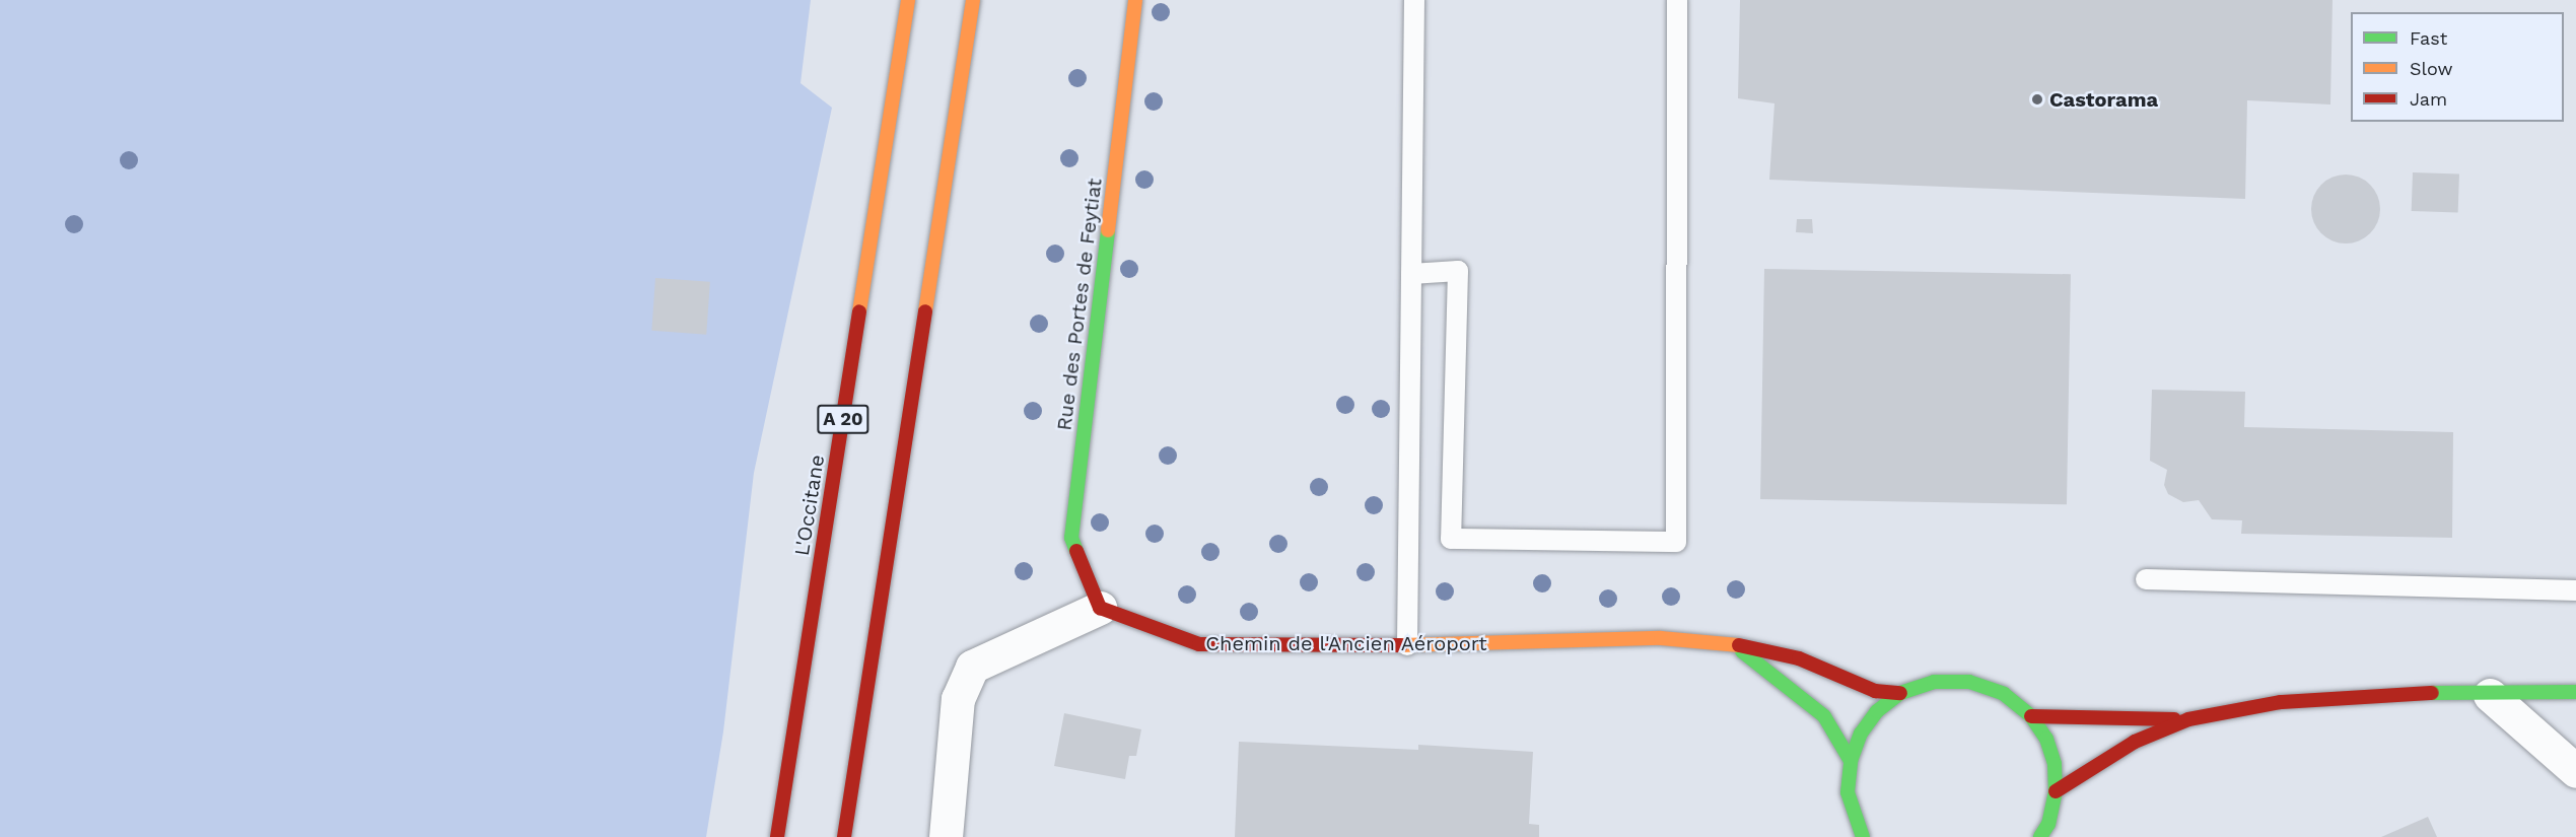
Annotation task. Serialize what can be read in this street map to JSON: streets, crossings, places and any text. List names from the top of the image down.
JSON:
{
  "streets": {
    "main road": [
      "Rue des Portes de Feytiat",
      "A 20",
      "L'Occitane",
      "Chemin de l'Ancien Aéroport"
    ]
  },
  "crossings": [
    ["Rue des Portes de Feytiat", "Chemin de l'Ancien Aéroport"]
  ],
  "places": ["Castorama"],
  "legend": ["Fast", "Slow", "Jam"]
}
